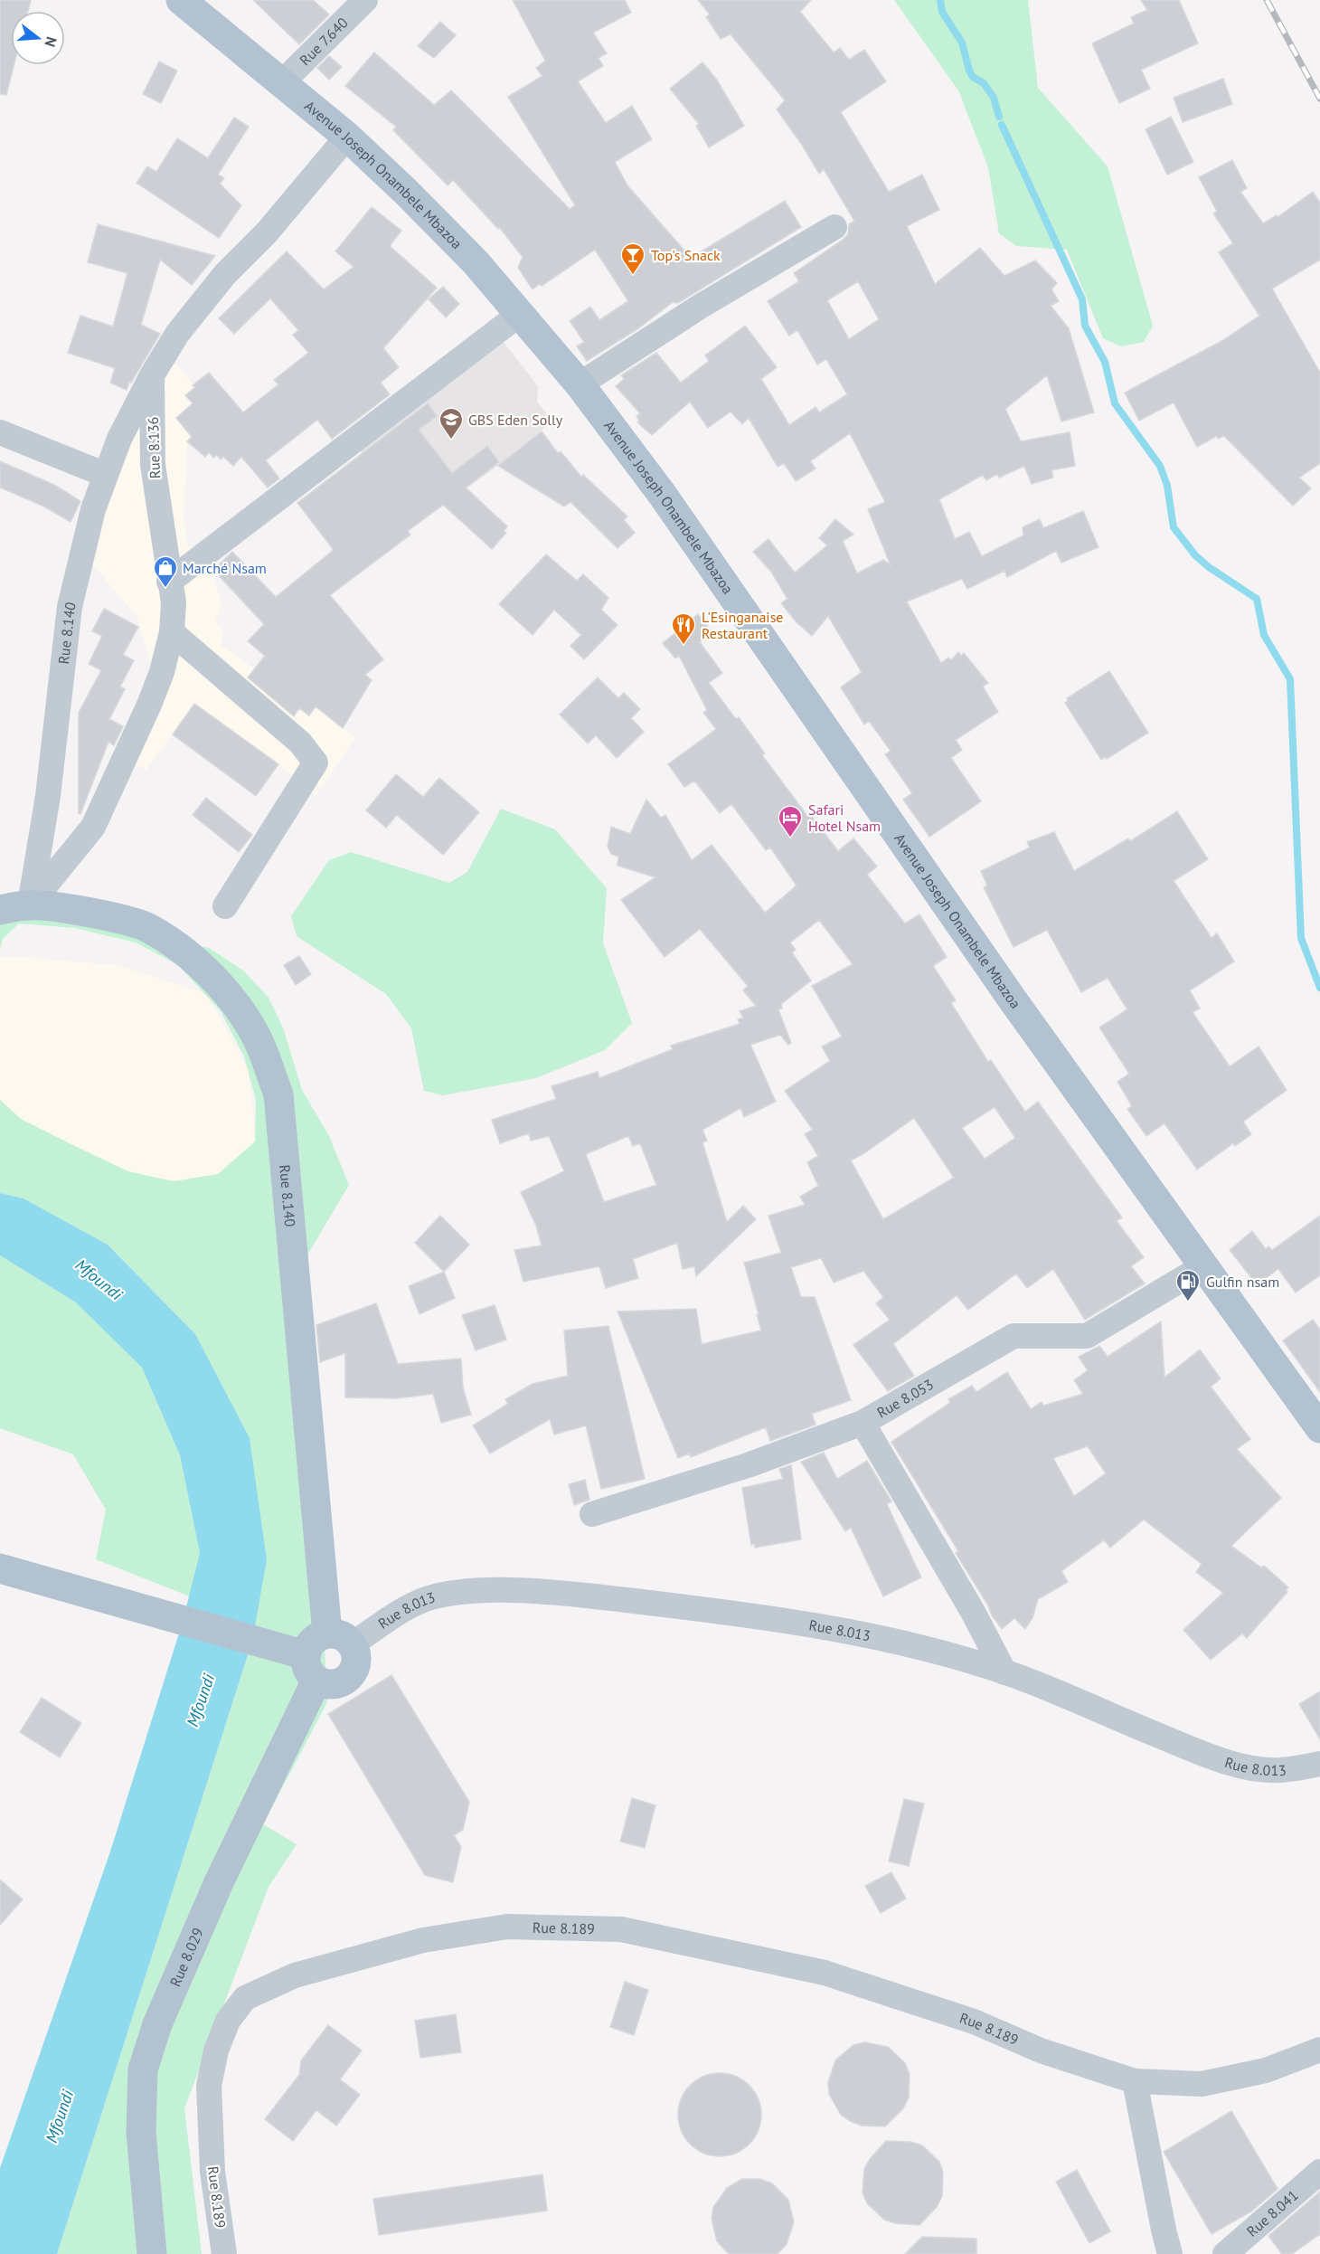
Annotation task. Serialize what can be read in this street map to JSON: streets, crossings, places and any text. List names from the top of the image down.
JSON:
{
  "streets": {
    "main road": ["Avenue Joseph Onambele Mbazoa", "Rue 8.140", "Rue 8.029"],
    "street": [
      "Rue 7.640",
      "Rue 8.136",
      "Rue 8.053",
      "Rue 8.013",
      "Rue 8.189",
      "Rue 8.041"
    ]
  },
  "crossings": [
    ["Rue 7.640", "Avenue Joseph Onambele Mbazoa"],
    ["Avenue Joseph Onambele Mbazoa", "Rue 8.053"],
    ["Rue 8.136", "Rue 8.140"],
    ["Rue 8.140", "Rue 8.013"],
    ["Rue 8.140", "Rue 8.029"],
    ["Rue 8.013", "Rue 8.029"]
  ],
  "water": ["Mfoundi"],
  "places": {
    "bar": ["Top's Snack"],
    "school or university": ["GBS Eden Solly"],
    "shop": ["Marché Nsam"],
    "restaurant": ["L'Esinganaise Restaurant"],
    "hotel": ["Safari Hotel Nsam"],
    "fuel station": ["Gulfin nsam"]
  },
  "north": "right"
}
